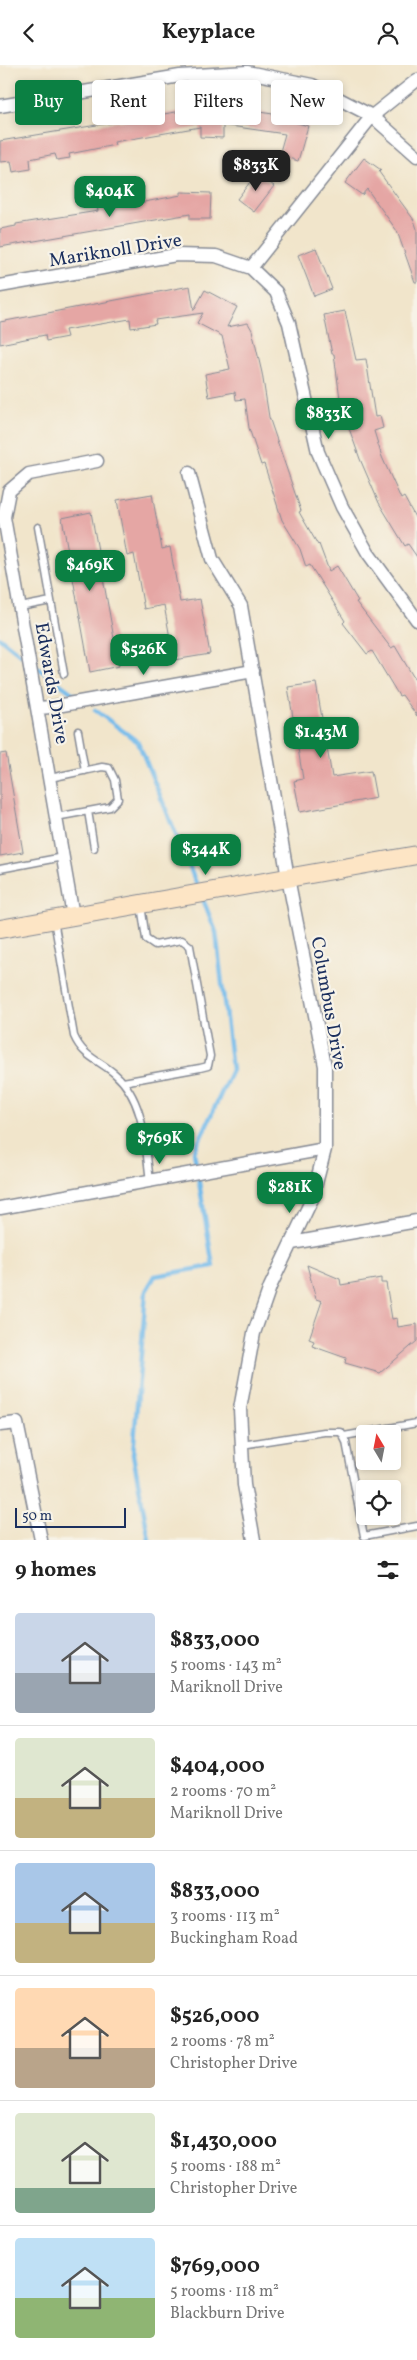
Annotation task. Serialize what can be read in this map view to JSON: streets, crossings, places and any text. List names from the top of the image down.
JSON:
{
  "streets": {
    "street": ["Mariknoll Drive", "Edwards Drive", "Columbus Drive"]
  },
  "scale_bar": "50 m",
  "north": "top",
  "page": {
    "header": "Keyplace",
    "chip": [
      "Buy",
      "Rent",
      "Filters",
      "New"
    ],
    "price": [
      "$833K",
      "$404K",
      "$833K",
      "$469K",
      "$526K",
      "$1.43M",
      "$344K",
      "$769K",
      "$281K"
    ],
    "scale": "50 m",
    "heading": "9 homes",
    "list": [
      {
        "name": "$833,000",
        "note": "5 rooms · 143 m² · Mariknoll Drive"
      },
      {
        "name": "$404,000",
        "note": "2 rooms · 70 m² · Mariknoll Drive"
      },
      {
        "name": "$833,000",
        "note": "3 rooms · 113 m² · Buckingham Road"
      },
      {
        "name": "$526,000",
        "note": "2 rooms · 78 m² · Christopher Drive"
      },
      {
        "name": "$1,430,000",
        "note": "5 rooms · 188 m² · Christopher Drive"
      },
      {
        "name": "$769,000",
        "note": "5 rooms · 118 m² · Blackburn Drive"
      }
    ]
  }
}
